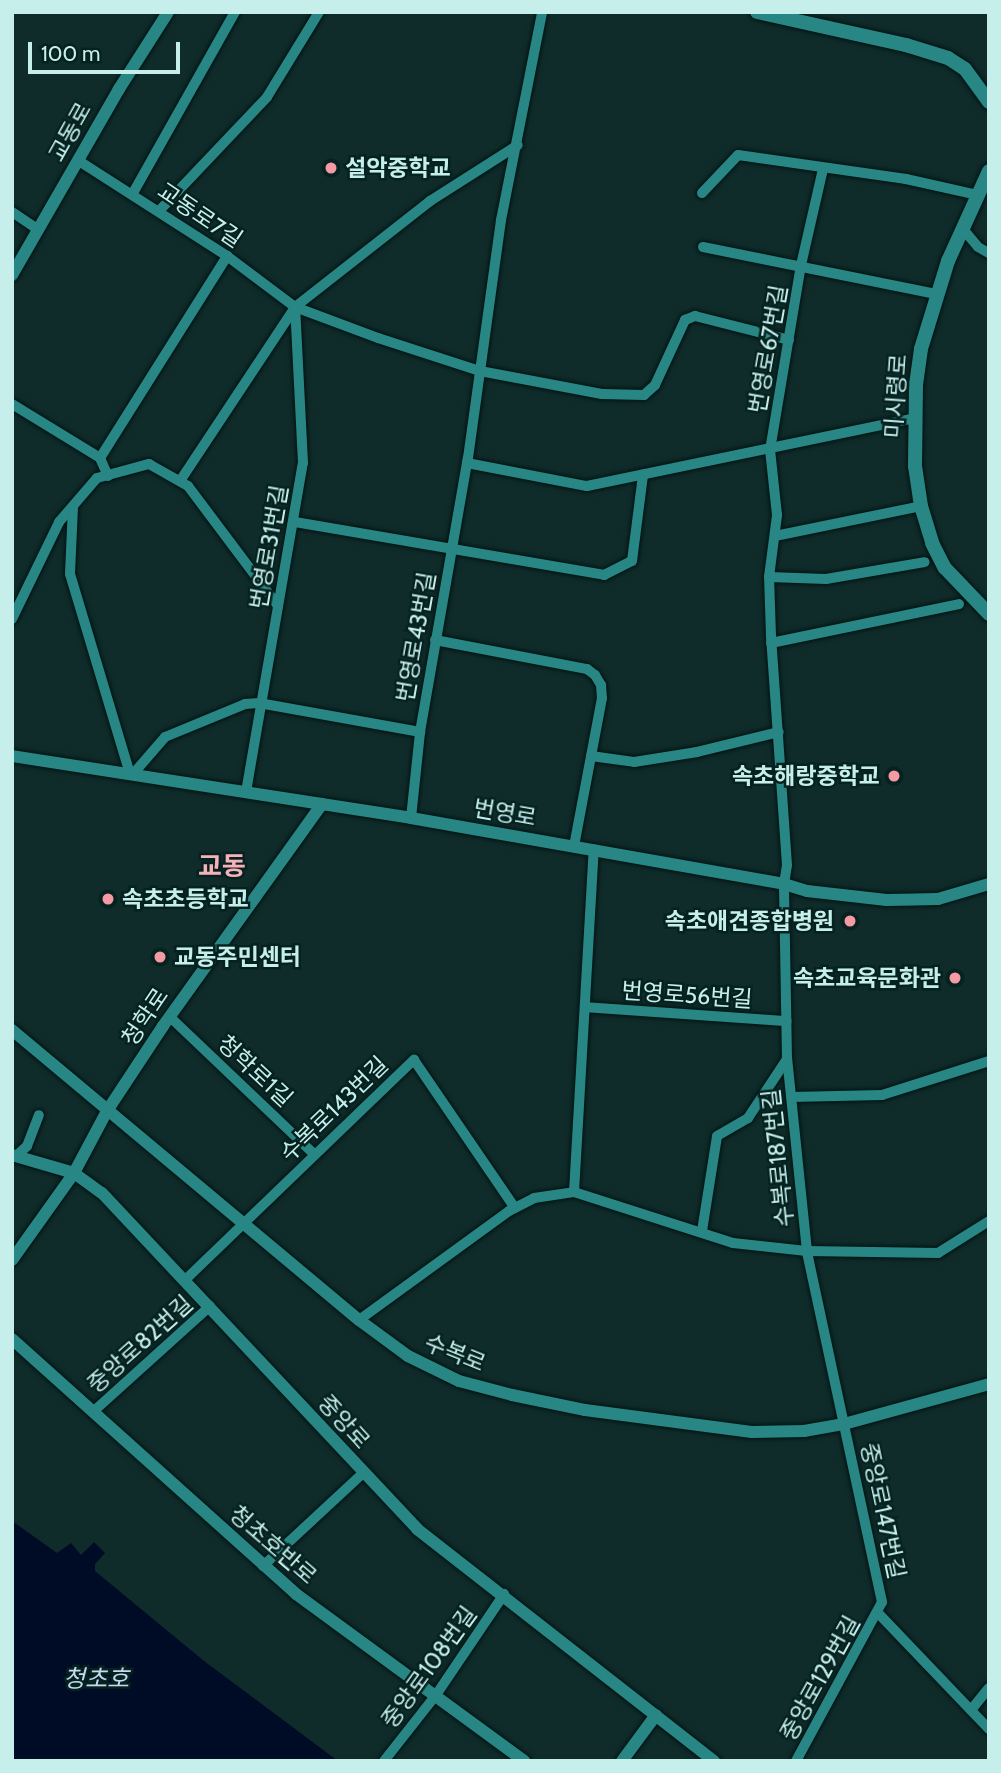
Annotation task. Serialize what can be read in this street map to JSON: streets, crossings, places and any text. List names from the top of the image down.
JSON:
{
  "streets": {
    "main road": ["미시령로"],
    "street": [
      "교동로",
      "교동로7길",
      "번영로67번길",
      "번영로31번길",
      "번영로43번길",
      "번영로",
      "번영로56번길",
      "청학로",
      "청학로1길",
      "수복로143번길",
      "수복로187번길",
      "중앙로82번길",
      "수복로",
      "중앙로",
      "중앙로147번길",
      "청초호반로",
      "중앙로108번길",
      "중앙로129번길"
    ]
  },
  "crossings": [
    ["교동로", "교동로7길"],
    ["교동로7길", "번영로67번길"],
    ["교동로7길", "번영로31번길"],
    ["교동로7길", "번영로43번길"],
    ["번영로67번길", "번영로"],
    ["번영로67번길", "수복로187번길"],
    ["번영로31번길", "번영로"],
    ["번영로43번길", "번영로"],
    ["번영로", "청학로"],
    ["번영로", "수복로187번길"],
    ["번영로56번길", "수복로187번길"],
    ["청학로", "청학로1길"],
    ["청학로", "수복로"],
    ["청학로", "중앙로"],
    ["청학로1길", "수복로143번길"],
    ["수복로143번길", "수복로"],
    ["수복로143번길", "중앙로"],
    ["수복로187번길", "수복로"],
    ["수복로187번길", "중앙로147번길"],
    ["중앙로82번길", "중앙로"],
    ["중앙로82번길", "청초호반로"],
    ["수복로", "중앙로147번길"],
    ["중앙로", "중앙로108번길"],
    ["중앙로147번길", "중앙로129번길"],
    ["청초호반로", "중앙로108번길"]
  ],
  "districts": ["교동"],
  "water": ["청초호"],
  "places": [
    "설악중학교",
    "속초해랑중학교",
    "속초초등학교",
    "속초애견종합병원",
    "교동주민센터",
    "속초교육문화관"
  ],
  "scale_bar": "100 m"
}
